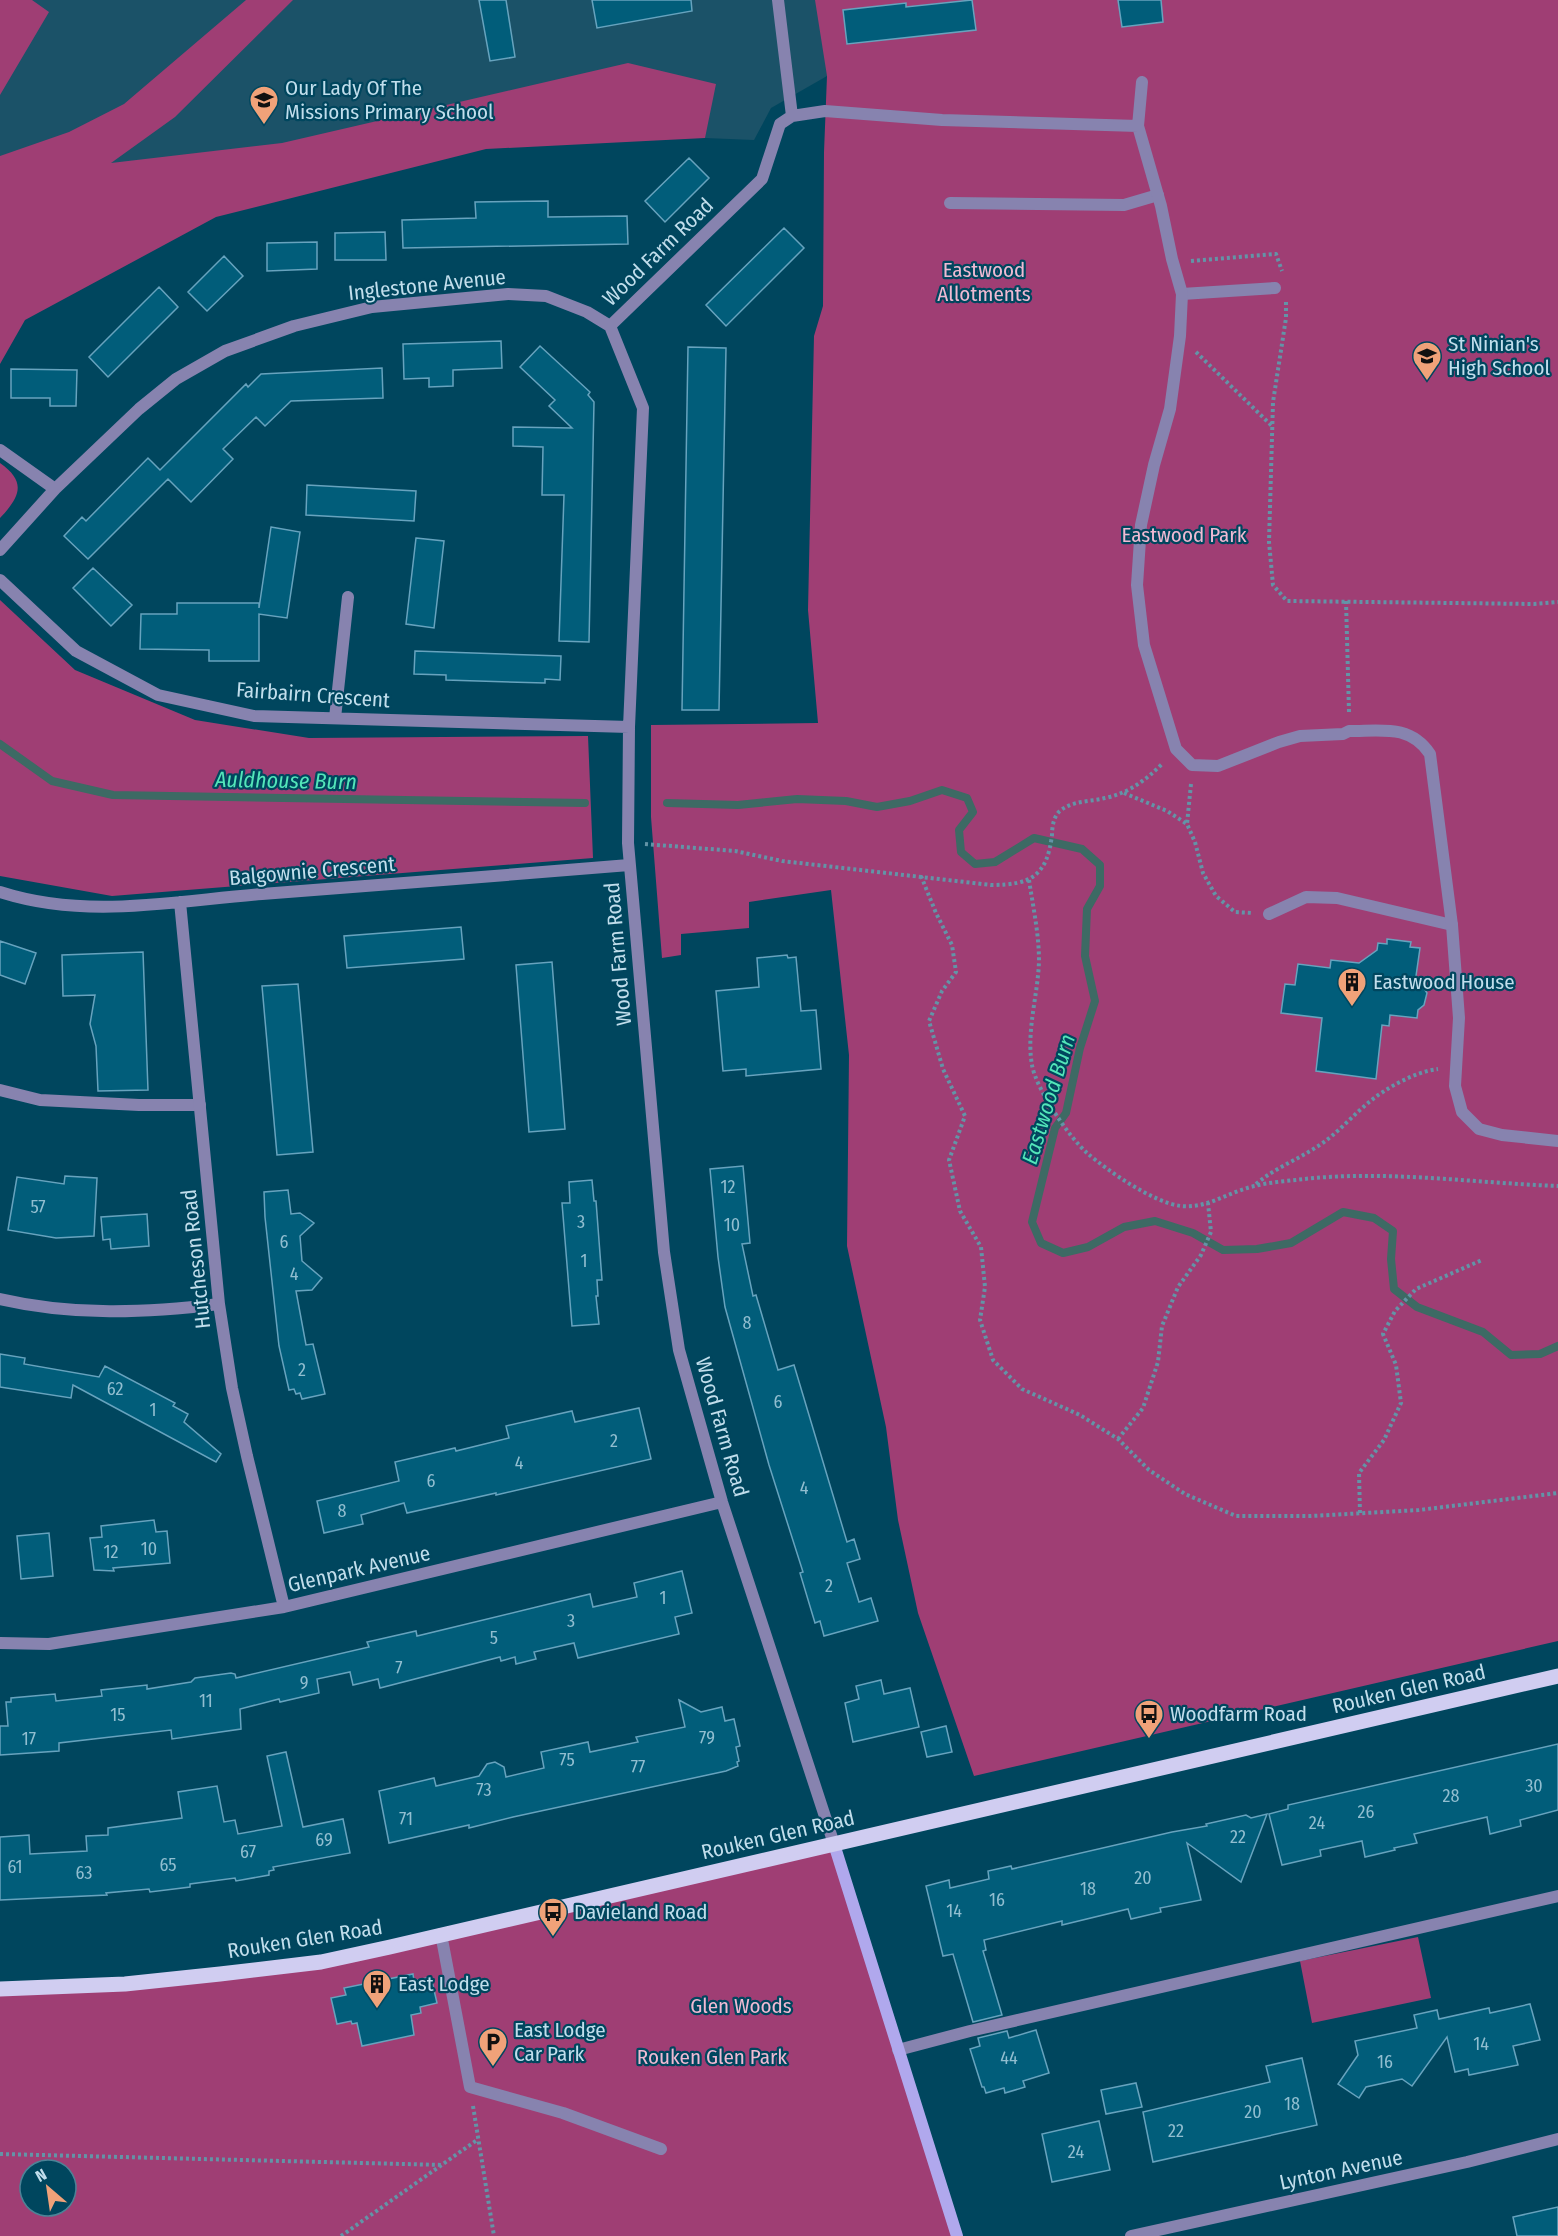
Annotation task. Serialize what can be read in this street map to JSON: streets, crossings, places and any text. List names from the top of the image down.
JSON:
{
  "streets": {
    "main road": ["Rouken Glen Road"],
    "street": [
      "Wood Farm Road",
      "Inglestone Avenue",
      "Fairbairn Crescent",
      "Balgownie Crescent",
      "Hutcheson Road",
      "Glenpark Avenue",
      "Lynton Avenue"
    ]
  },
  "crossings": [
    ["Wood Farm Road", "Inglestone Avenue"],
    ["Wood Farm Road", "Fairbairn Crescent"],
    ["Wood Farm Road", "Balgownie Crescent"],
    ["Wood Farm Road", "Glenpark Avenue"],
    ["Wood Farm Road", "Rouken Glen Road"],
    ["Balgownie Crescent", "Hutcheson Road"],
    ["Hutcheson Road", "Glenpark Avenue"]
  ],
  "water": ["Auldhouse Burn", "Eastwood Burn"],
  "parks": [
    "Eastwood Allotments",
    "Eastwood Park",
    "Glen Woods",
    "Rouken Glen Park"
  ],
  "places": {
    "school or university": ["Our Lady Of The Missions Primary School", "St Ninian's High School"],
    "building": ["Eastwood House", "East Lodge"],
    "bus stop": ["Woodfarm Road", "Davieland Road"],
    "parking": ["East Lodge Car Park"]
  },
  "house_numbers": [
    "12",
    "57",
    "3",
    "10",
    "6",
    "1",
    "4",
    "8",
    "2",
    "62",
    "6",
    "1",
    "2",
    "4",
    "6",
    "4",
    "8",
    "10",
    "12",
    "2",
    "1",
    "3",
    "5",
    "7",
    "9",
    "11",
    "15",
    "79",
    "17",
    "75",
    "77",
    "30",
    "73",
    "28",
    "26",
    "71",
    "24",
    "22",
    "69",
    "67",
    "65",
    "61",
    "63",
    "20",
    "18",
    "16",
    "14",
    "14",
    "44",
    "16",
    "18",
    "20",
    "22",
    "24"
  ],
  "north": "top left"
}
